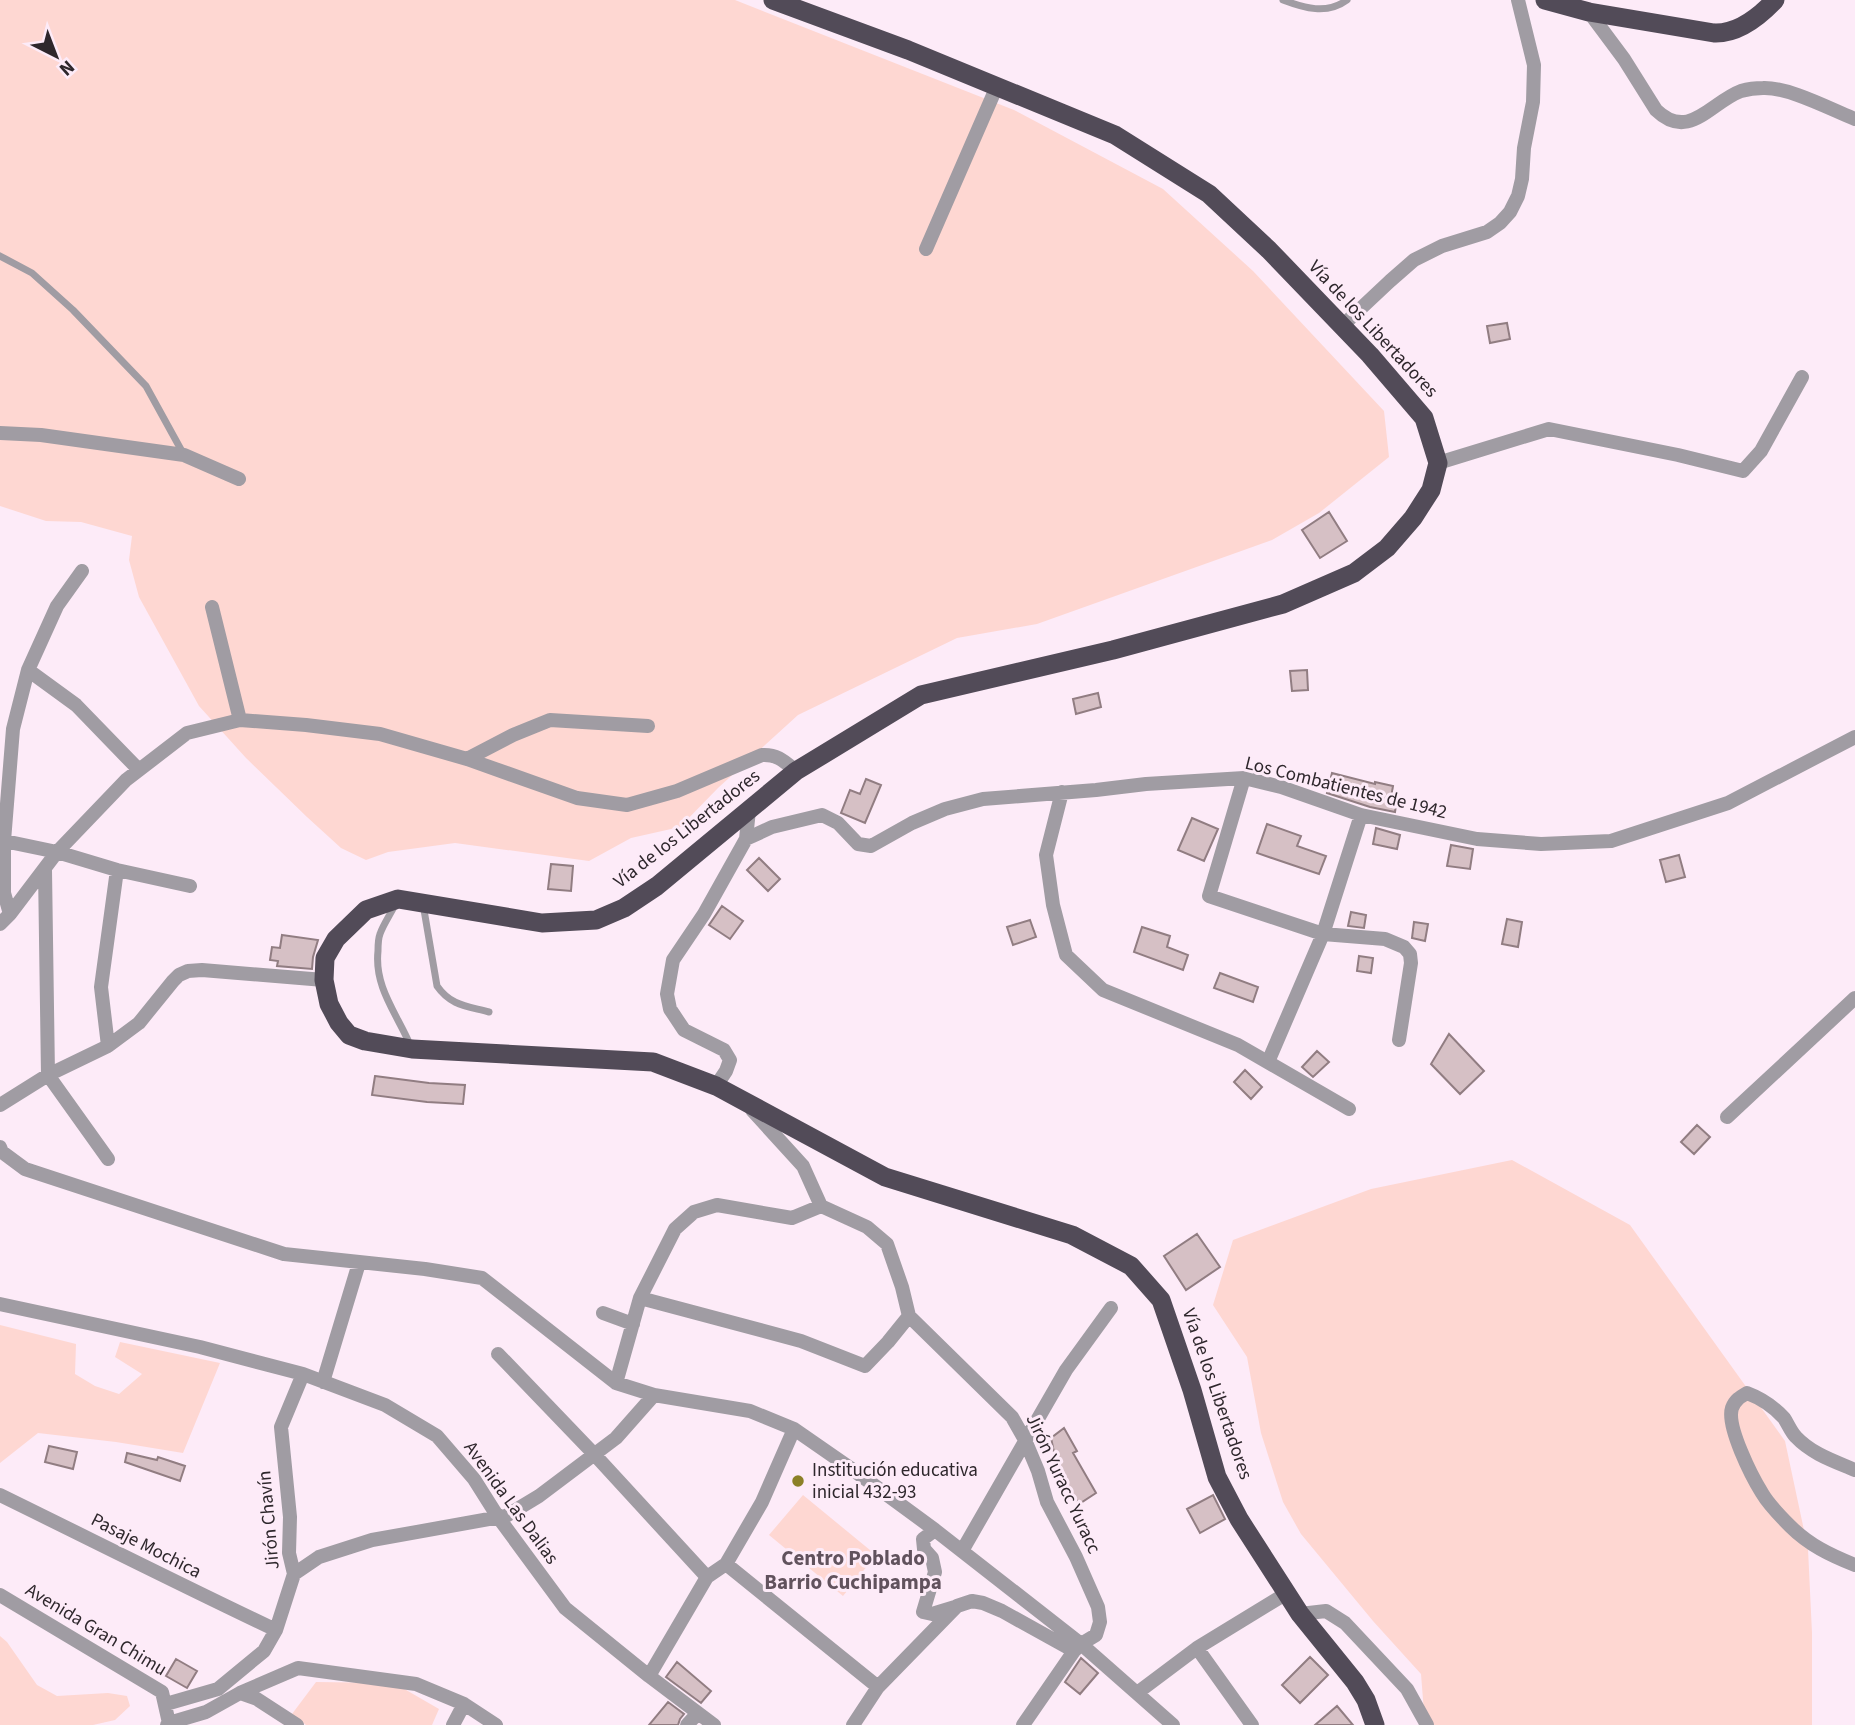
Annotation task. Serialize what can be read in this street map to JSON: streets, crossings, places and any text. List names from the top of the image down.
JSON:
{
  "streets": {
    "highway": ["Vía de los Libertadores"],
    "street": [
      "Los Combatientes de 1942",
      "Jirón Yuracc Yuracc",
      "Avenida Las Dalias",
      "Jirón Chavín",
      "Pasaje Mochica",
      "Avenida Gran Chimu"
    ]
  },
  "crossings": [
    ["Avenida Las Dalias", "Jirón Chavín"],
    ["Jirón Chavín", "Pasaje Mochica"],
    ["Jirón Chavín", "Avenida Gran Chimu"]
  ],
  "districts": ["Centro Poblado Barrio Cuchipampa"],
  "places": ["Institución educativa inicial 432-93"],
  "north": "bottom right"
}
